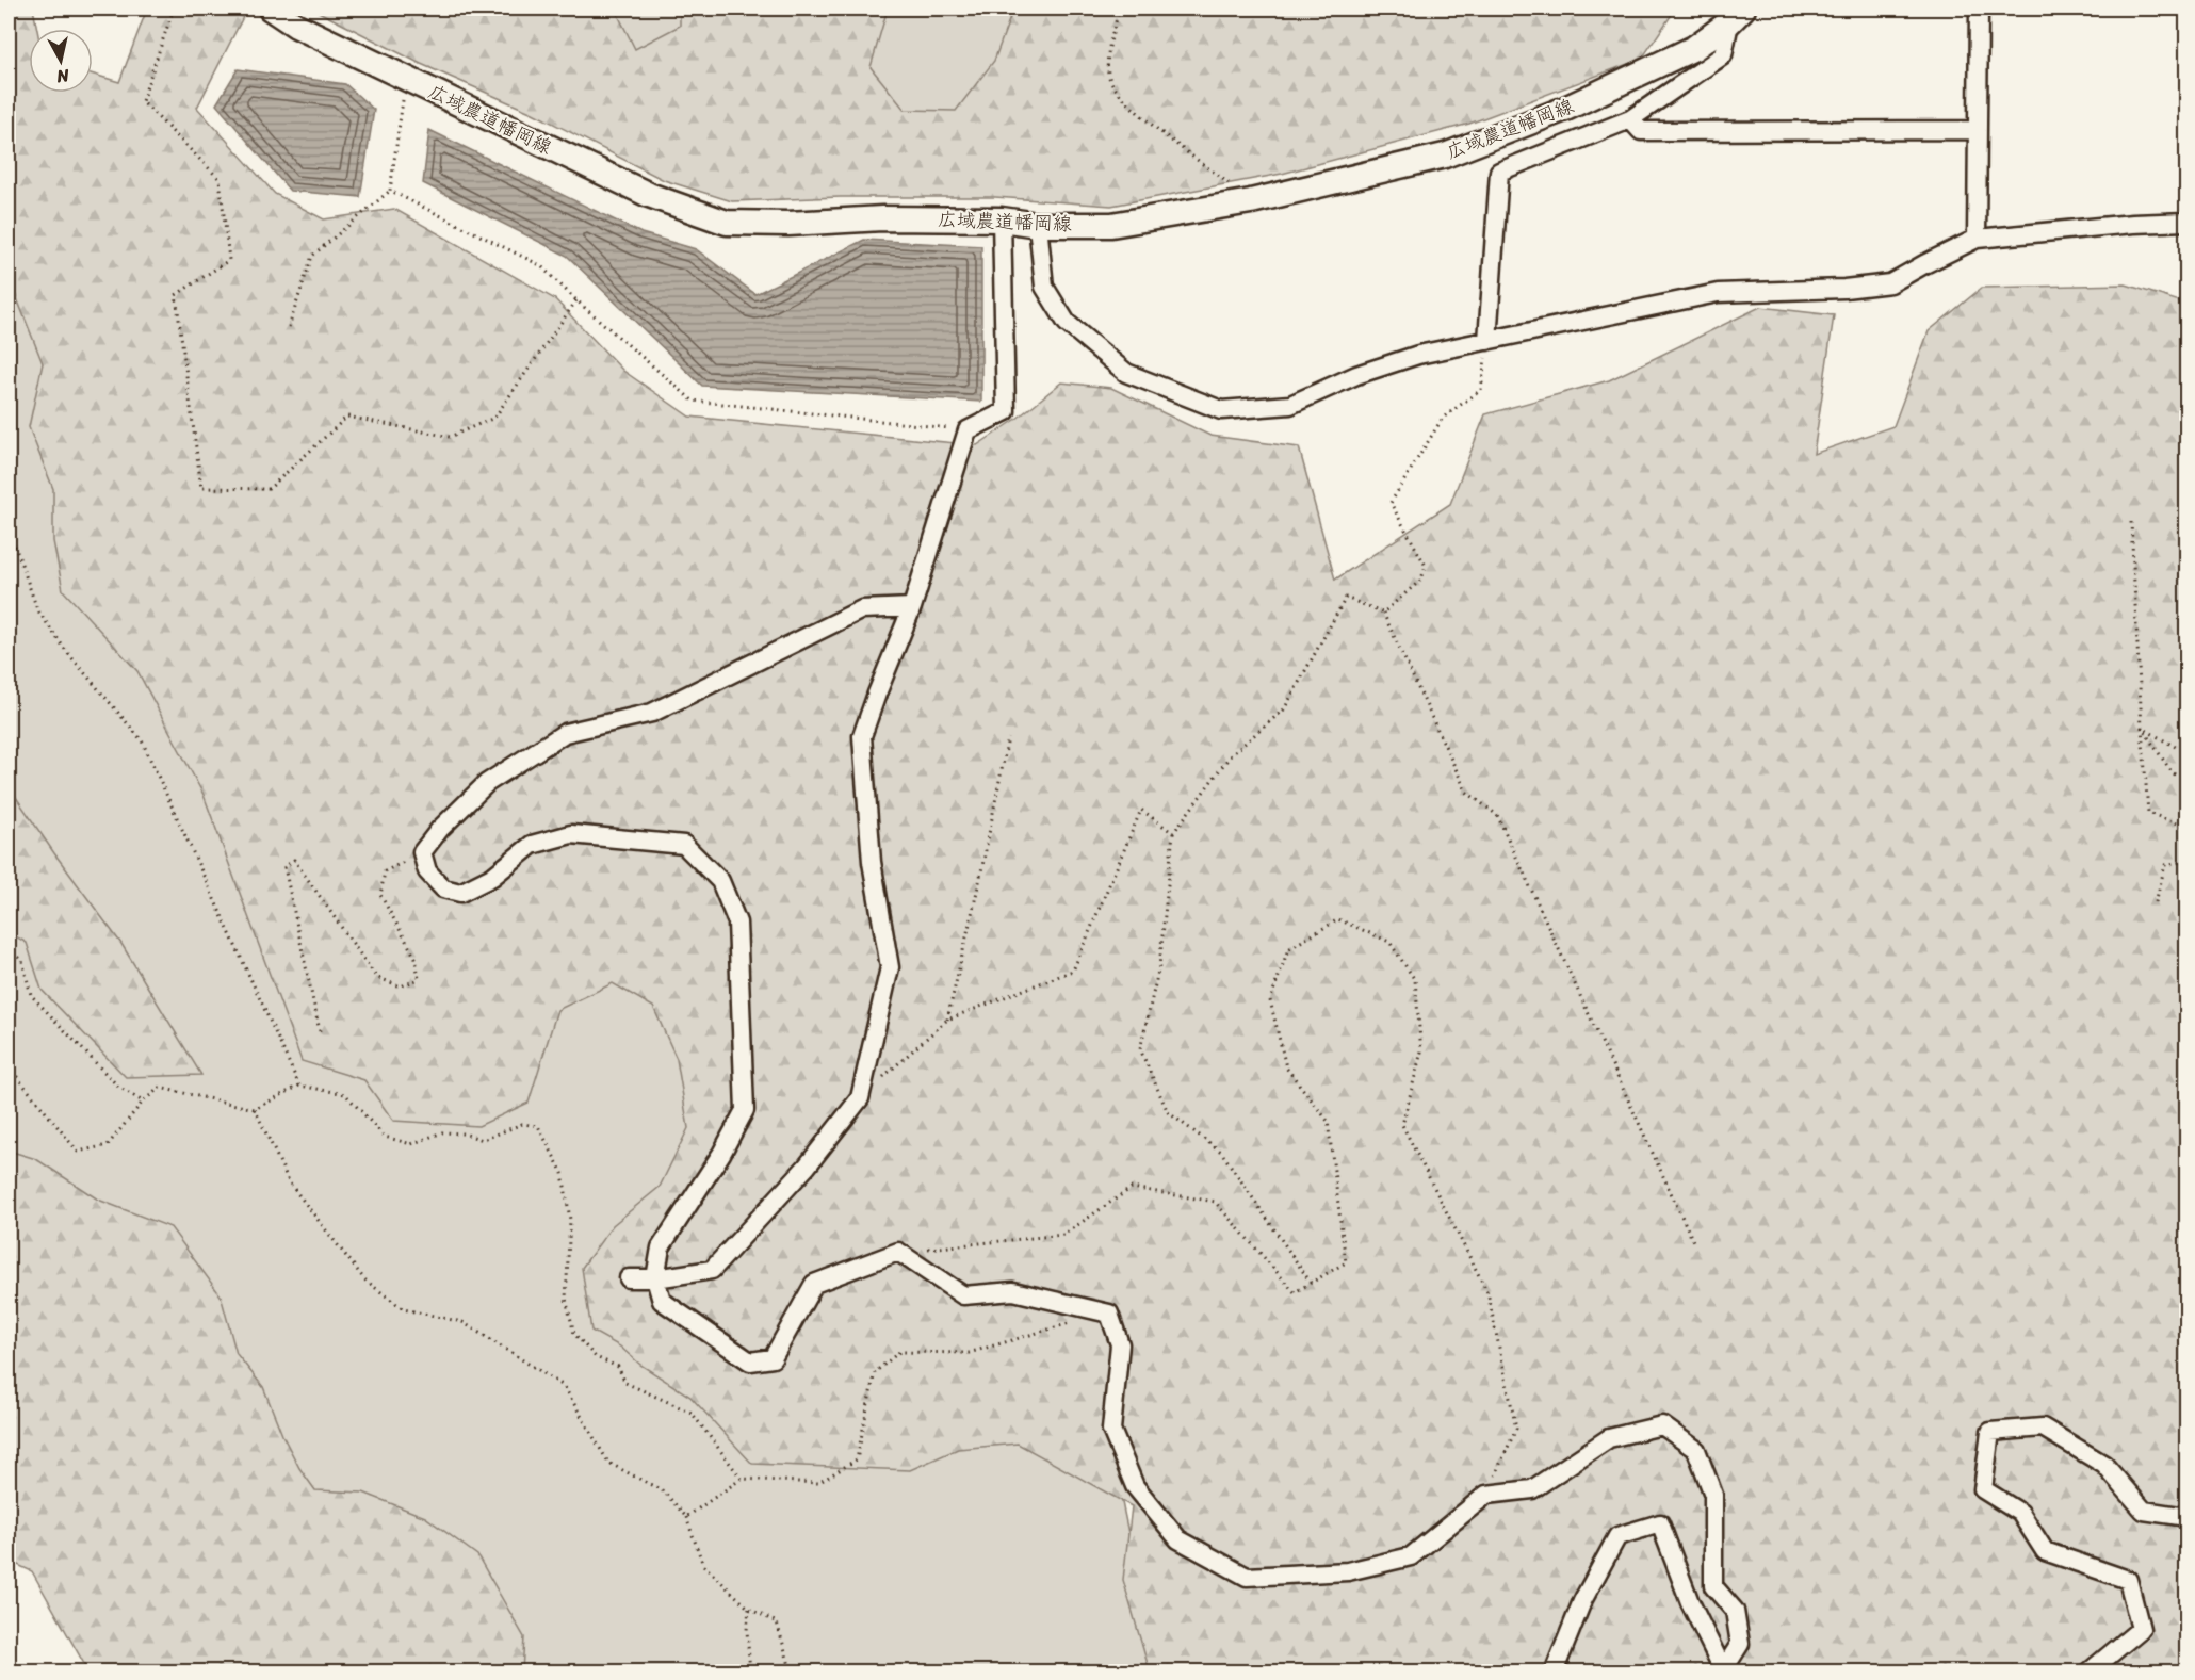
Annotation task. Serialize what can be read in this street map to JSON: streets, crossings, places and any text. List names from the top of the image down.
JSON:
{
  "streets": {
    "street": ["広域農道幡岡線"]
  },
  "north": "bottom"
}
